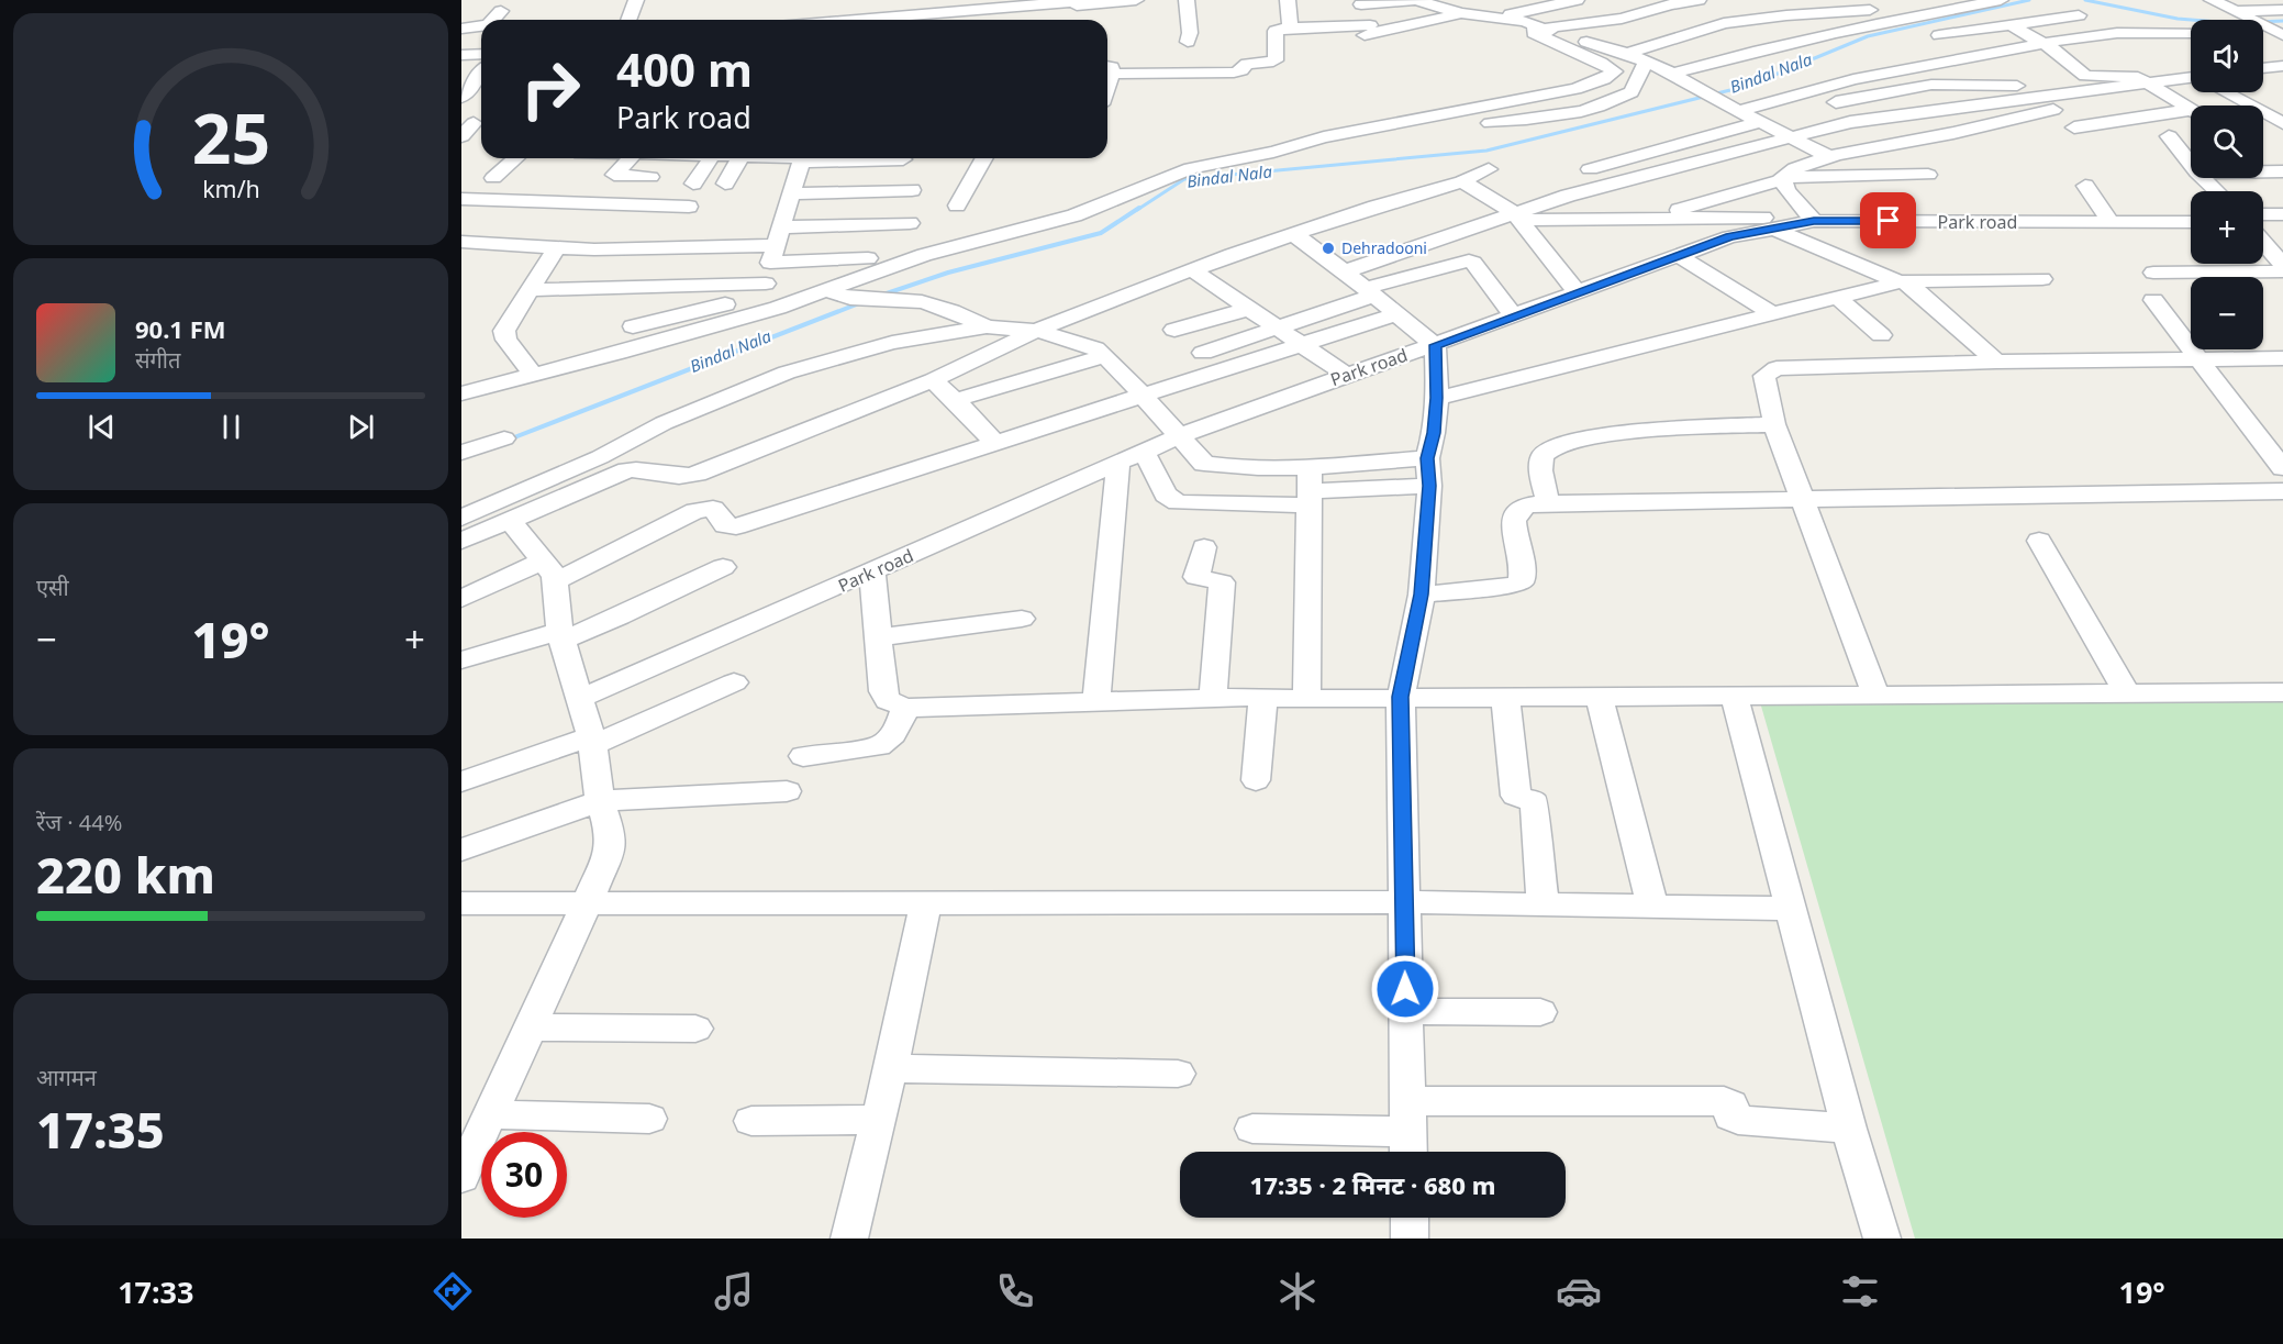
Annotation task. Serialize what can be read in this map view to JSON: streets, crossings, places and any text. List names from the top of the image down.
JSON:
{
  "streets": {
    "street": ["Park road"]
  },
  "water": ["Bindal Nala"],
  "places": ["Dehradooni"],
  "page": {
    "map_buttons": ["+", "−"],
    "turn": ["400 m", "Park road"],
    "song": ["90.1 FM", "संगीत"],
    "tile": [
      "एसी",
      ["रेंज · 44%", "220 km"],
      ["आगमन", "17:35"]
    ],
    "heat": ["−", "19°", "+"],
    "limit": "30",
    "trip": "17:35 · 2 मिनट · 680 m",
    "tabs": ["17:33", "19°"],
    "gauge": ["25", "km/h"]
  }
}
